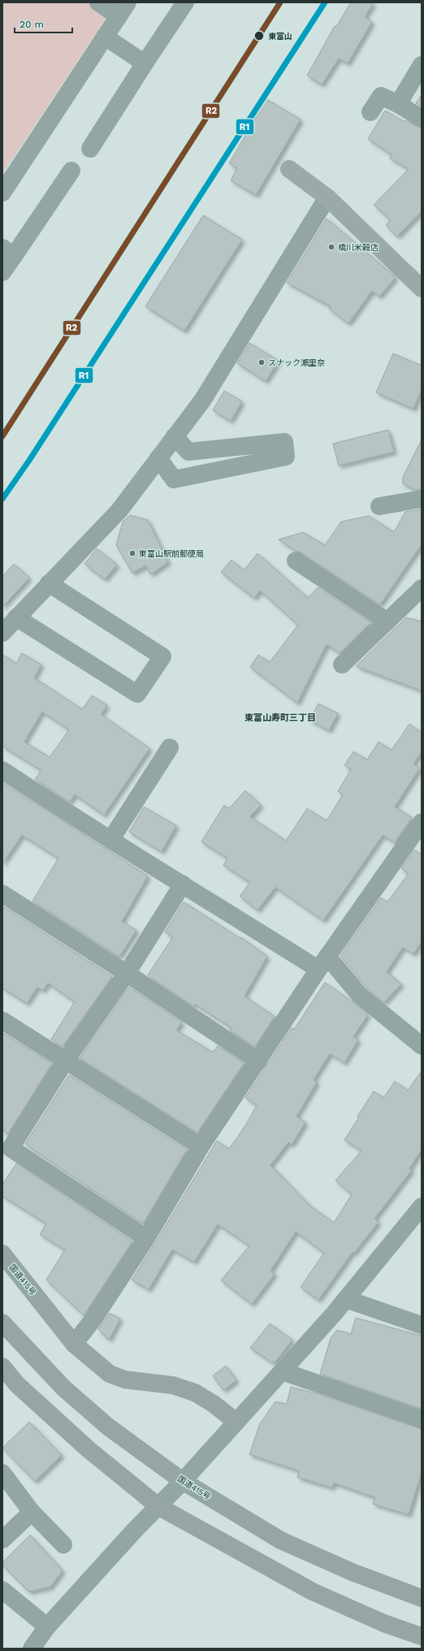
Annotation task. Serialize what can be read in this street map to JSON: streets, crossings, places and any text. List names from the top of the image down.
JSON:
{
  "streets": {
    "highway": ["国道415号"]
  },
  "districts": ["東富山寿町三丁目"],
  "places": [
    "東富山",
    "橋川米穀店",
    "スナック瀬里奈",
    "東富山駅前郵便局"
  ],
  "lines": ["transit line R1", "transit line R2"],
  "scale_bar": "20 m"
}
